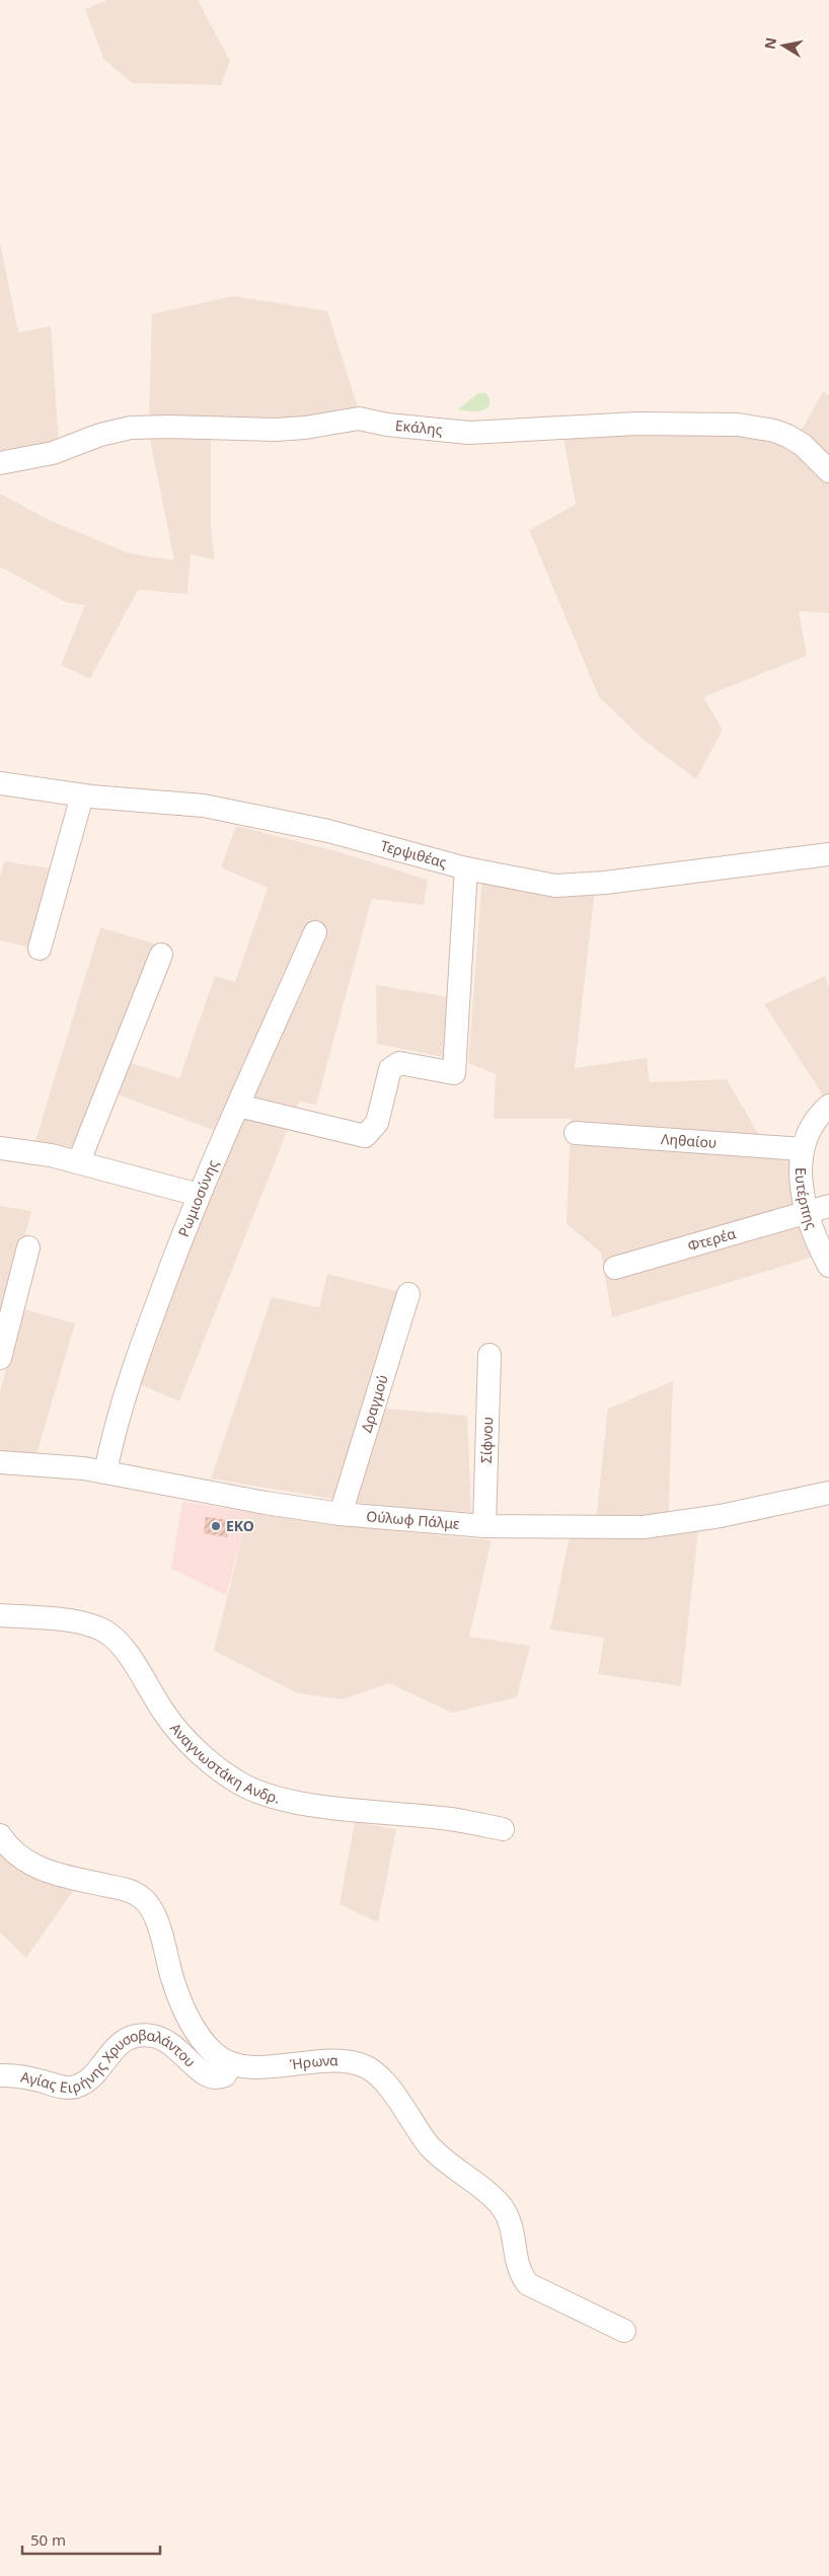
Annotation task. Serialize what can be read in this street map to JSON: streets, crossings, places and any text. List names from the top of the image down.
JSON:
{
  "streets": {
    "street": [
      "Εκάλης",
      "Τερψιθέας",
      "Ληθαίου",
      "Ρωμιοσύνης",
      "Ευτέρπης",
      "Φτερέα",
      "Δραγμού",
      "Σίφνου",
      "Ούλωφ Πάλμε",
      "Αναγνωστάκη Ανδρ.",
      "Ήρωνα",
      "Αγίας Ειρήνης Χρυσοβαλάντου"
    ]
  },
  "crossings": [
    ["Ληθαίου", "Ευτέρπης"],
    ["Ρωμιοσύνης", "Ούλωφ Πάλμε"],
    ["Ευτέρπης", "Φτερέα"],
    ["Δραγμού", "Ούλωφ Πάλμε"],
    ["Σίφνου", "Ούλωφ Πάλμε"],
    ["Ήρωνα", "Αγίας Ειρήνης Χρυσοβαλάντου"]
  ],
  "places": ["EKO"],
  "scale_bar": "50 m",
  "north": "left"
}
